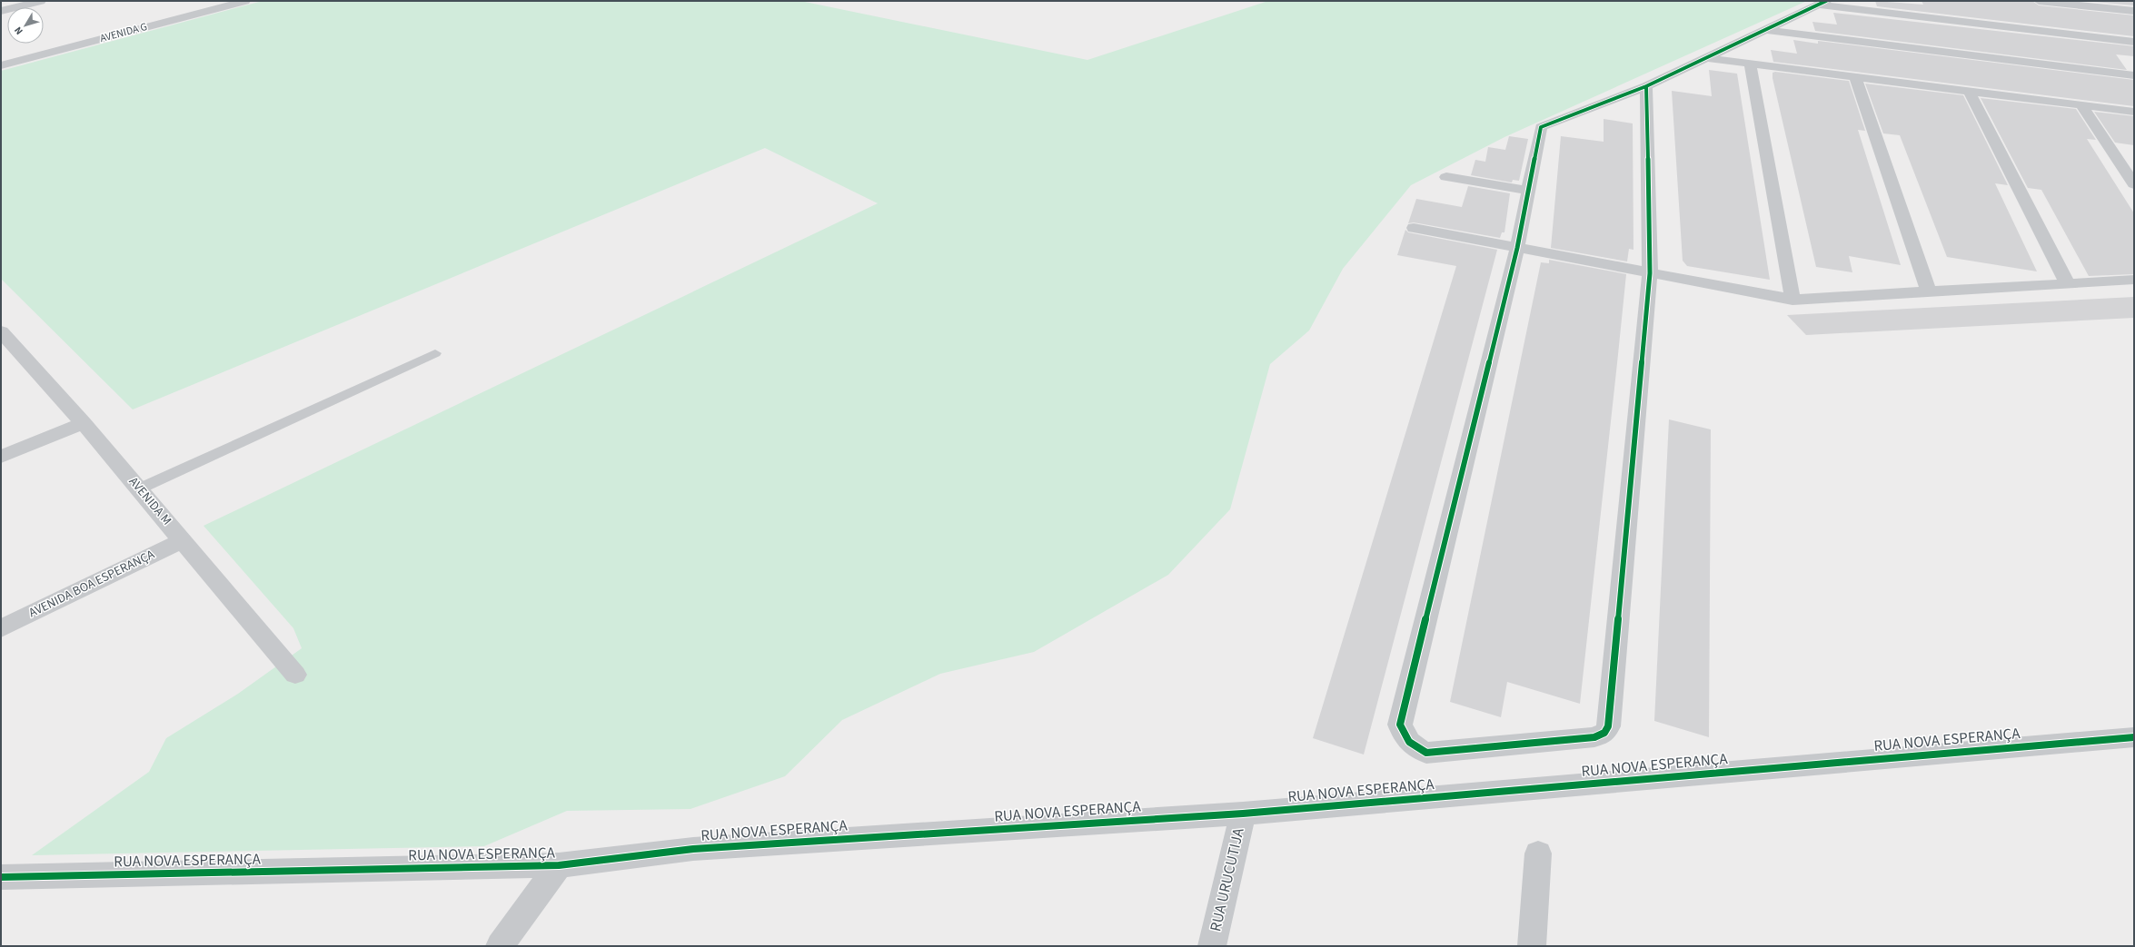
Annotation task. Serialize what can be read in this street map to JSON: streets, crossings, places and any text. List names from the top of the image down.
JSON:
{
  "streets": {
    "street": [
      "AVENIDA G",
      "AVENIDA M",
      "AVENIDA BOA ESPERANÇA",
      "RUA NOVA ESPERANÇA",
      "RUA URUCUTIJA"
    ]
  },
  "crossings": [
    ["AVENIDA M", "AVENIDA BOA ESPERANÇA"],
    ["RUA NOVA ESPERANÇA", "RUA URUCUTIJA"]
  ],
  "north": "bottom left"
}
